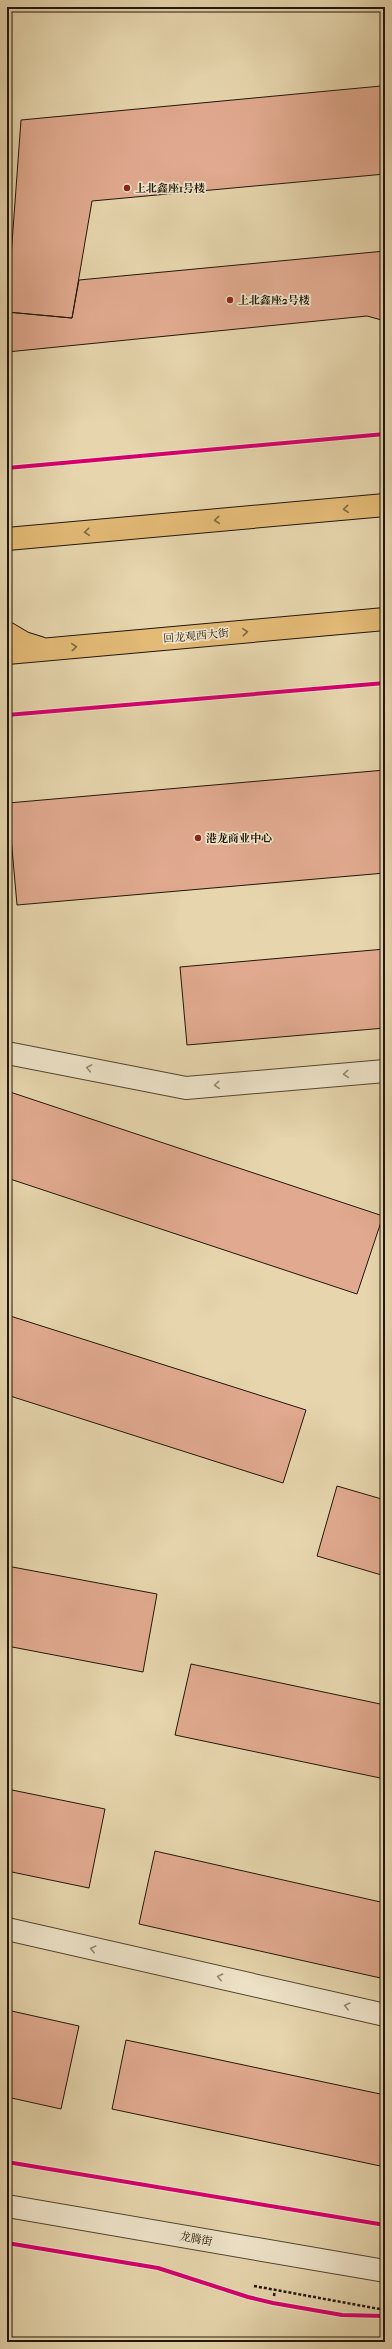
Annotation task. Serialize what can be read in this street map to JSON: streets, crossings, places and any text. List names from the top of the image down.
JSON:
{
  "streets": {
    "main road": ["回龙观西大街"],
    "street": ["龙腾街"]
  },
  "places": ["上北鑫座1号楼", "上北鑫座2号楼", "港龙商业中心"]
}
